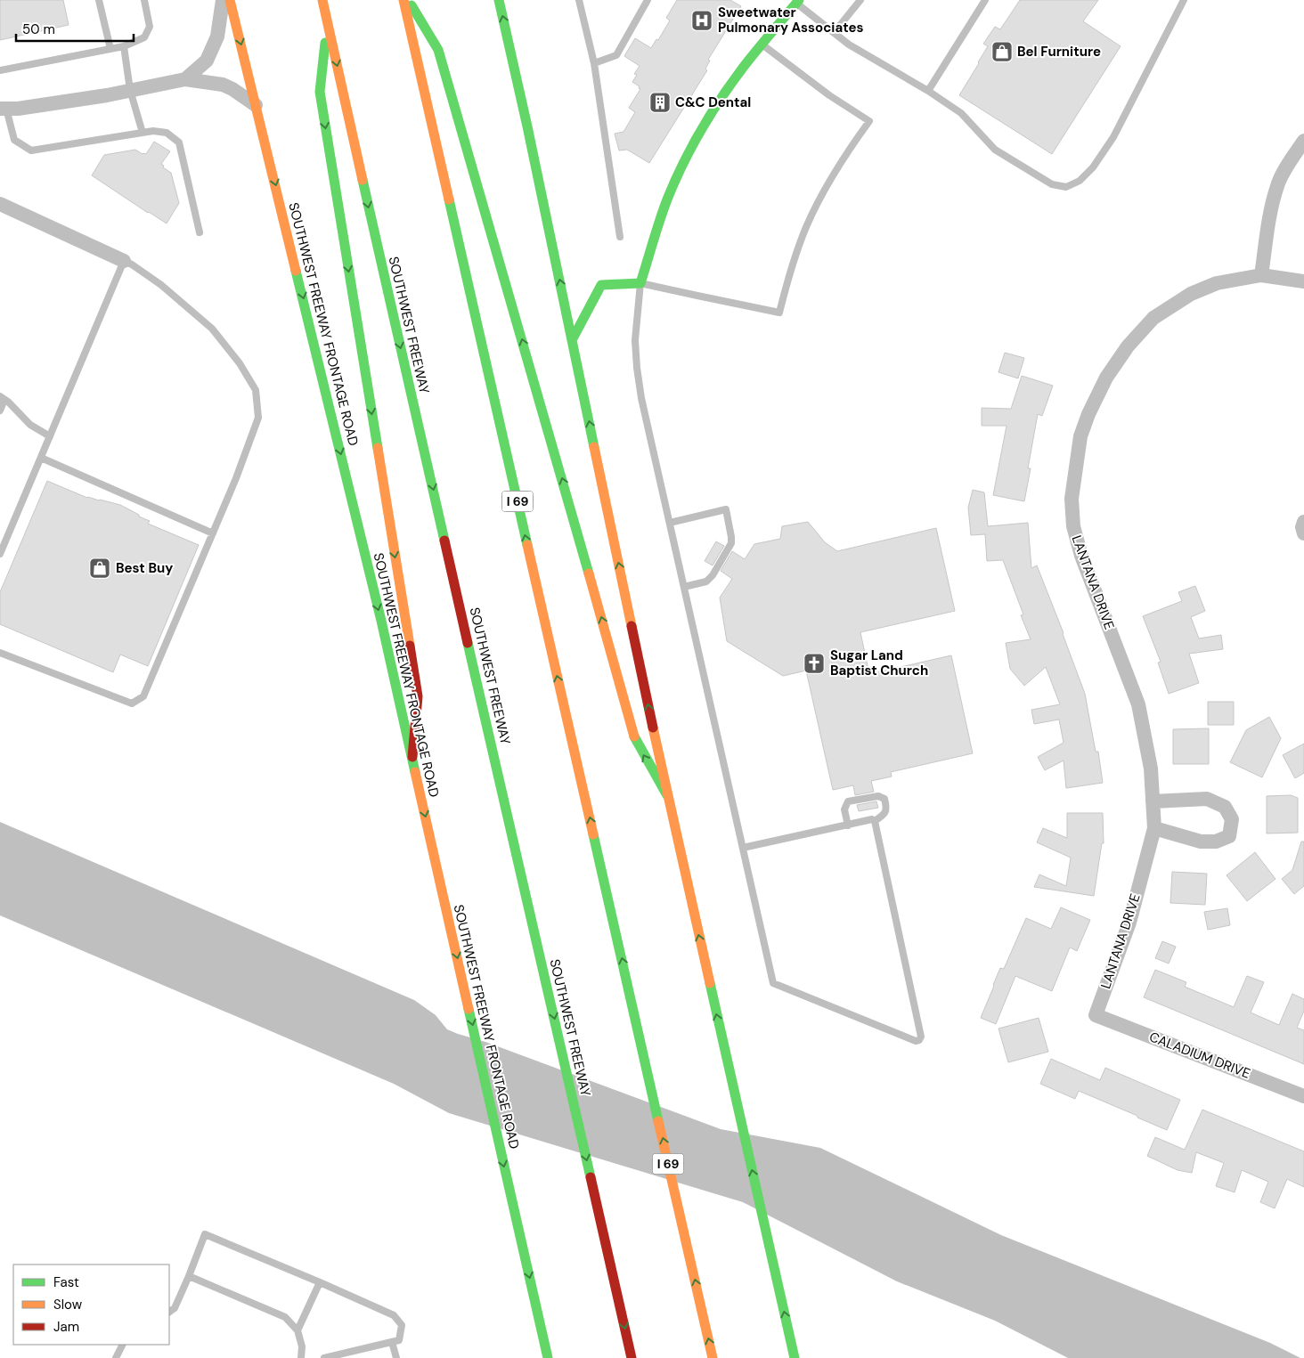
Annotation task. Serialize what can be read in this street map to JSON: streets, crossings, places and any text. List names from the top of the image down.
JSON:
{
  "streets": {
    "main road": ["SOUTHWEST FREEWAY FRONTAGE ROAD", "SOUTHWEST FREEWAY", "I 69"],
    "street": ["LANTANA DRIVE", "CALADIUM DRIVE"]
  },
  "crossings": [
    ["LANTANA DRIVE", "CALADIUM DRIVE"]
  ],
  "places": {
    "hospital": ["Sweetwater Pulmonary Associates"],
    "shop": ["Bel Furniture", "Best Buy"],
    "building": ["C&C Dental"],
    "church": ["Sugar Land Baptist Church"]
  },
  "legend": ["Fast", "Slow", "Jam"],
  "scale_bar": "50 m"
}
